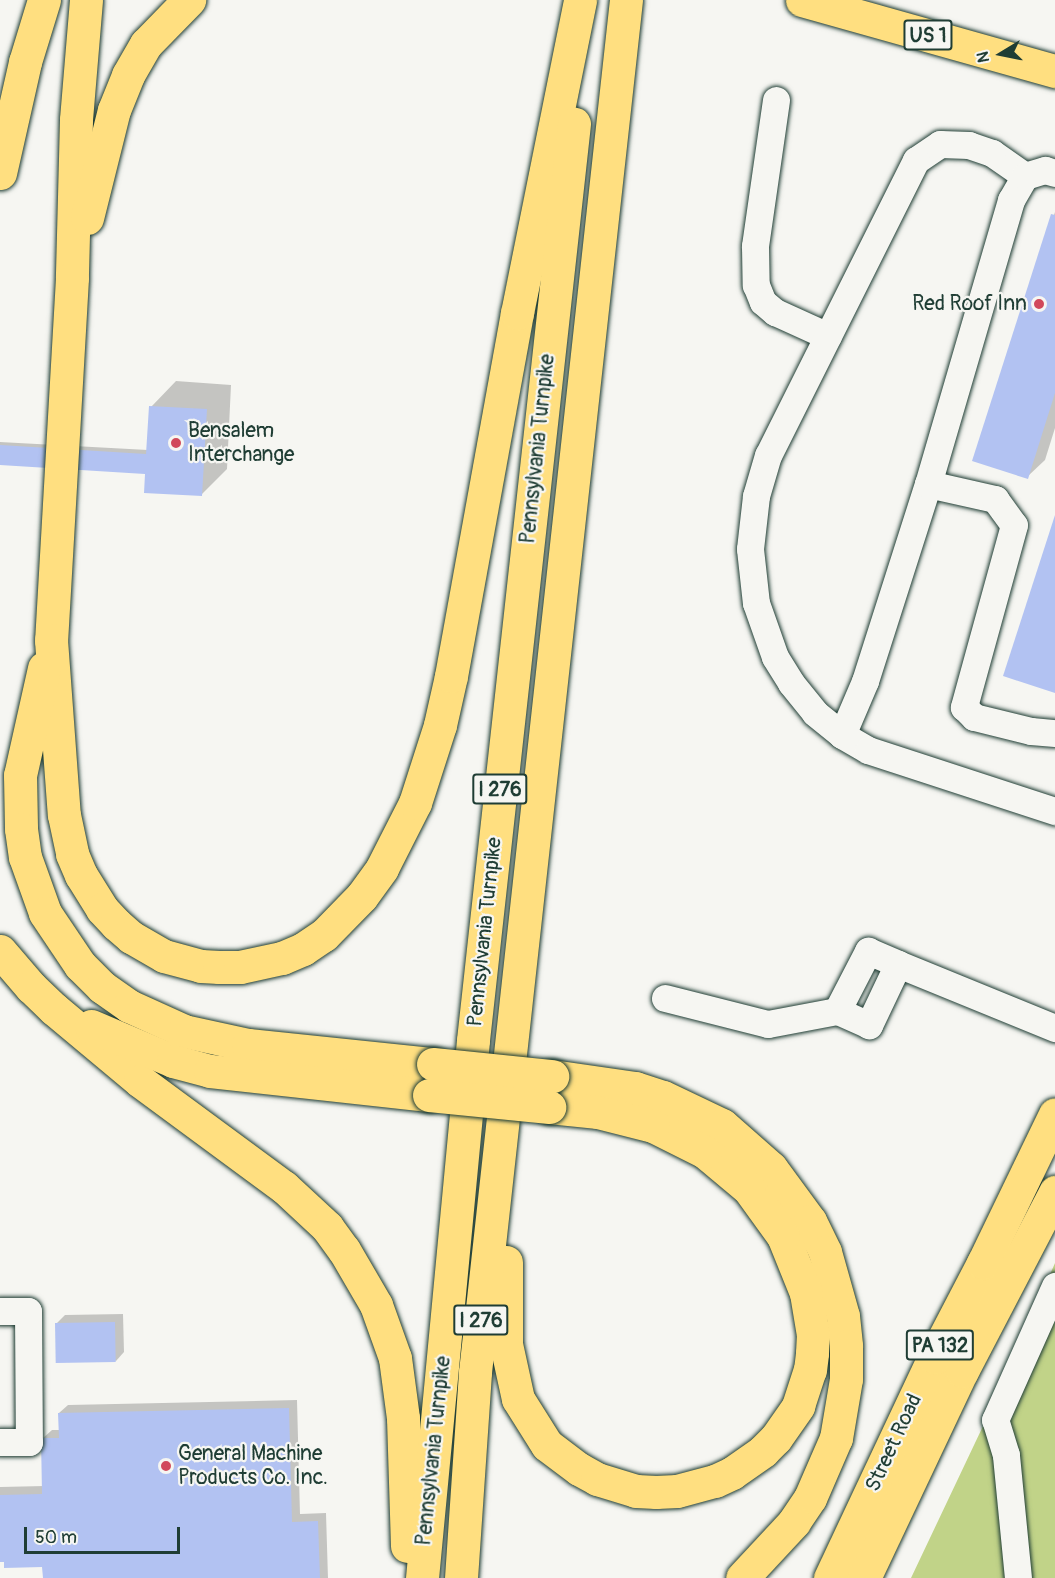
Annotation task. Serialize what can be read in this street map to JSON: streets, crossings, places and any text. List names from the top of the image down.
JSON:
{
  "streets": {
    "main road": [
      "US 1",
      "Pennsylvania Turnpike",
      "I 276",
      "PA 132",
      "Street Road"
    ]
  },
  "places": ["Red Roof Inn", "Bensalem Interchange", "General Machine Products Co. Inc."],
  "scale_bar": "50 m",
  "north": "left"
}
